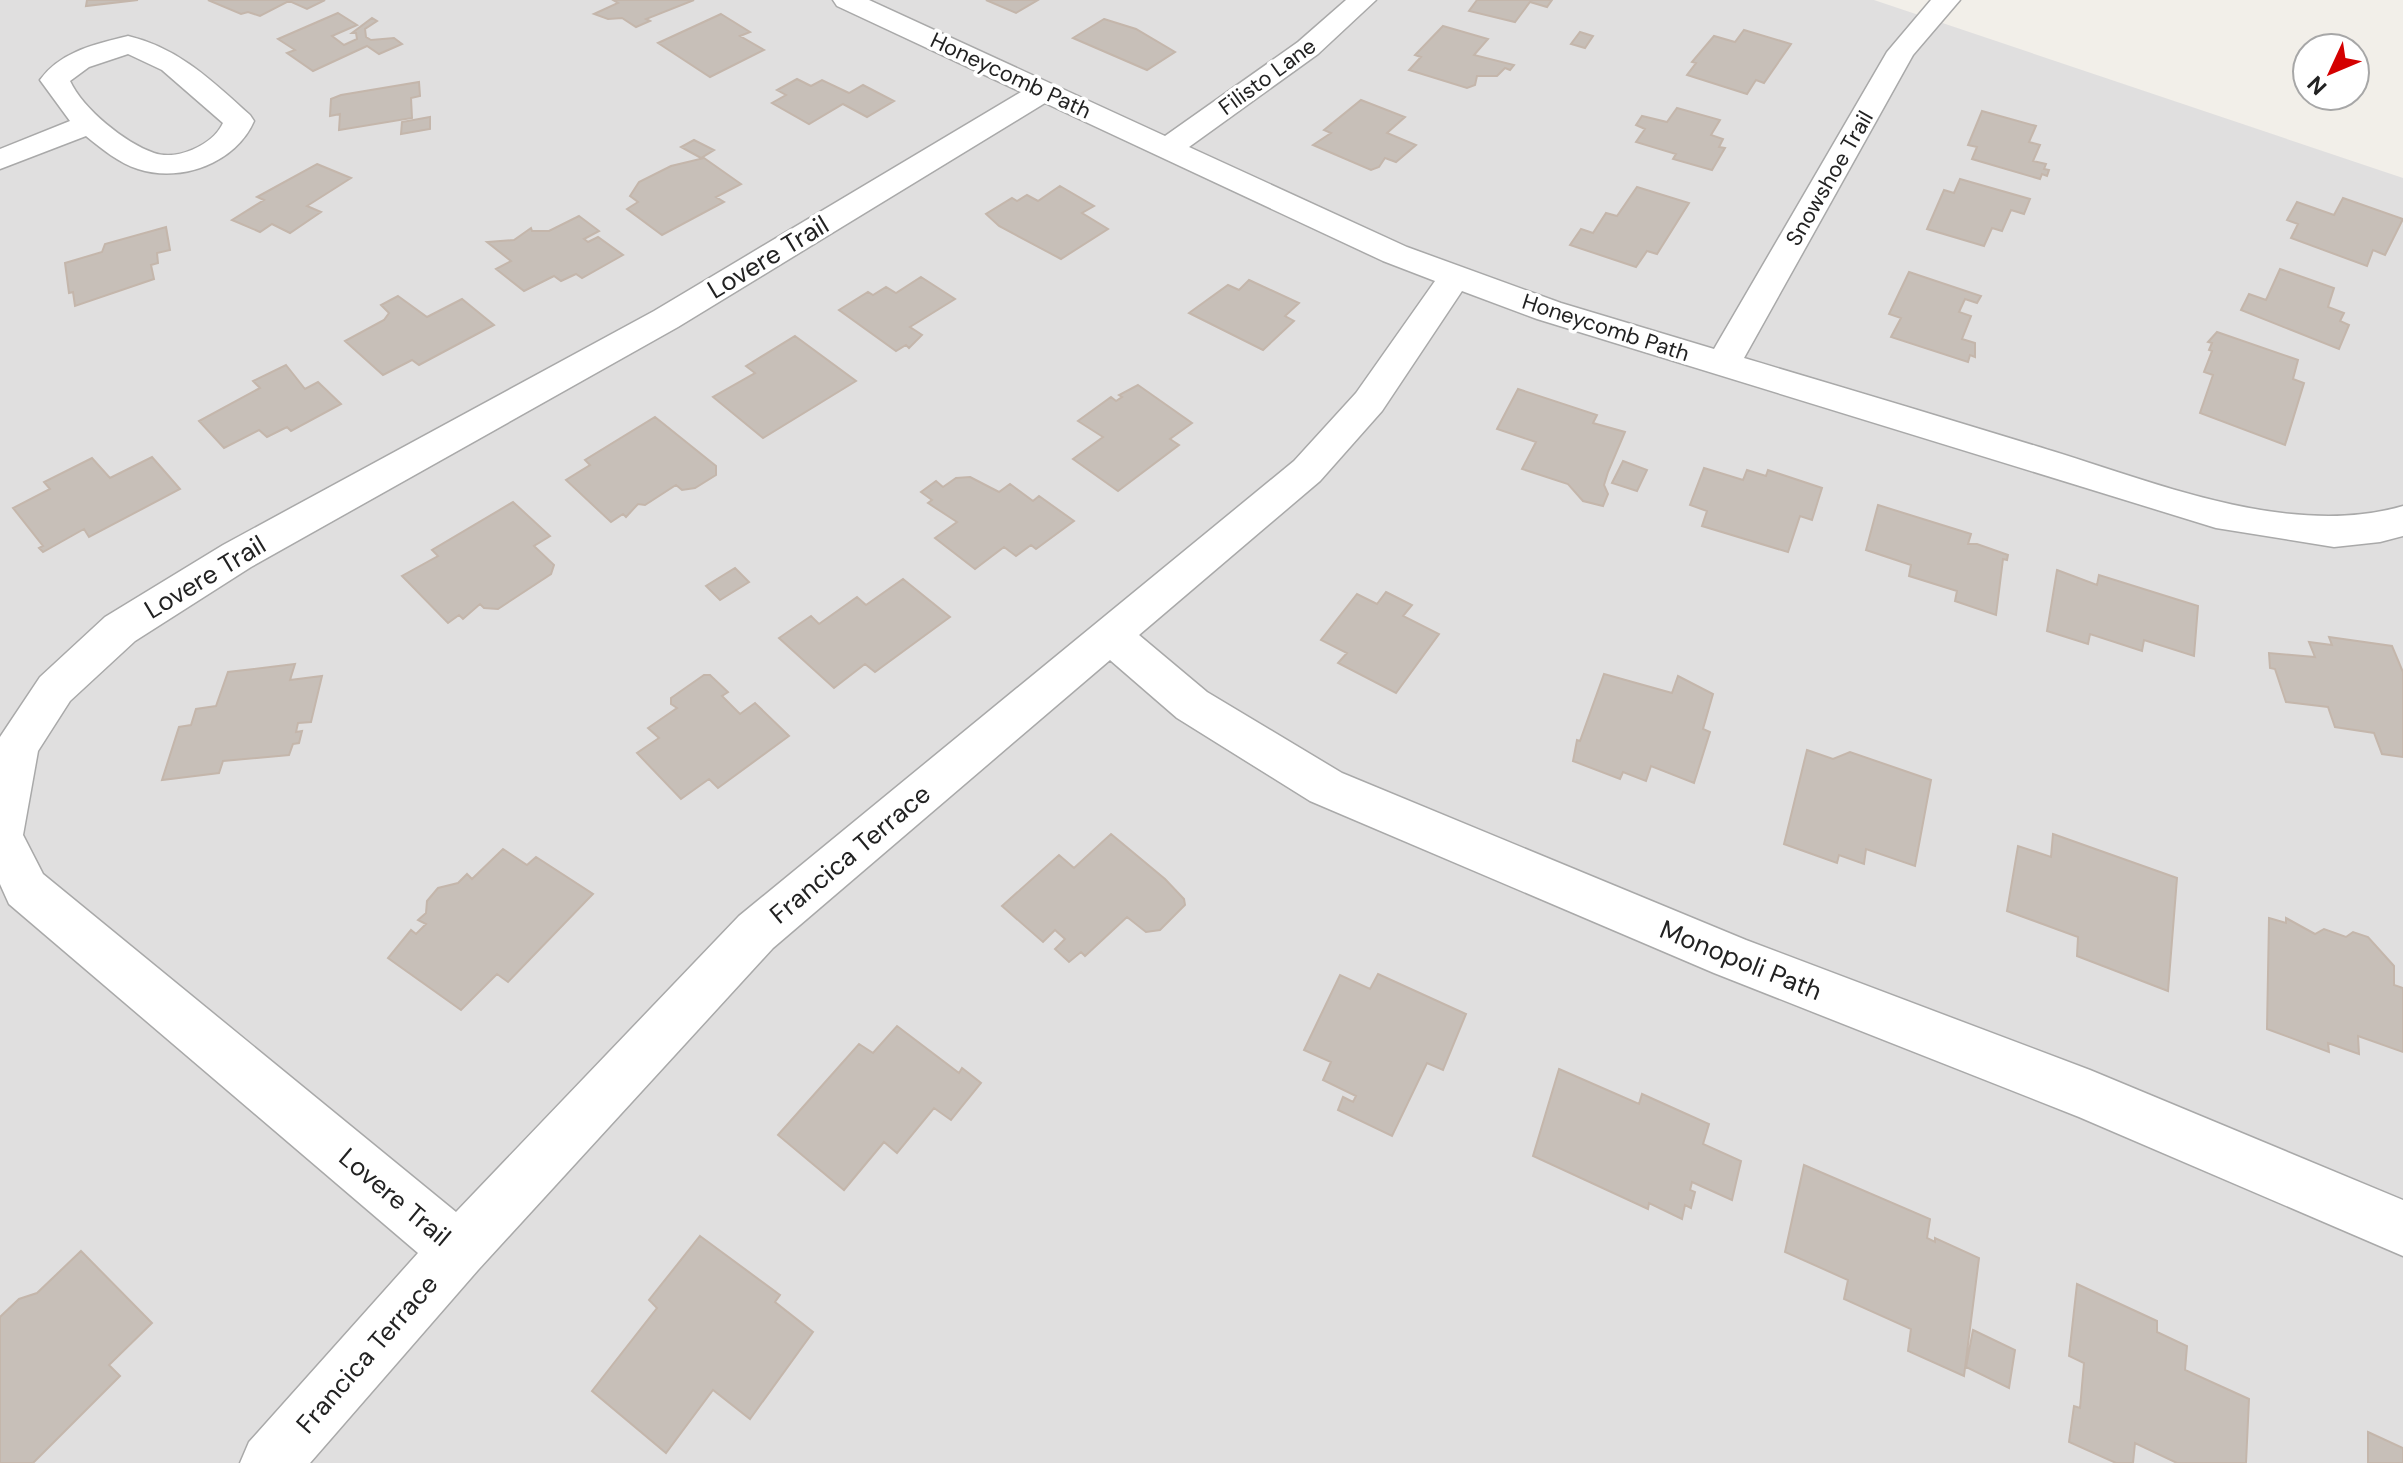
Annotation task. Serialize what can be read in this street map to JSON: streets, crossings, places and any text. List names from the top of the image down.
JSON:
{
  "streets": {
    "street": [
      "Honeycomb Path",
      "Filisto Lane",
      "Snowshoe Trail",
      "Lovere Trail",
      "Francica Terrace",
      "Monopoli Path"
    ]
  },
  "crossings": [
    ["Honeycomb Path", "Filisto Lane"],
    ["Honeycomb Path", "Snowshoe Trail"],
    ["Honeycomb Path", "Lovere Trail"],
    ["Honeycomb Path", "Francica Terrace"],
    ["Lovere Trail", "Francica Terrace"],
    ["Francica Terrace", "Monopoli Path"]
  ],
  "north": "bottom left"
}
